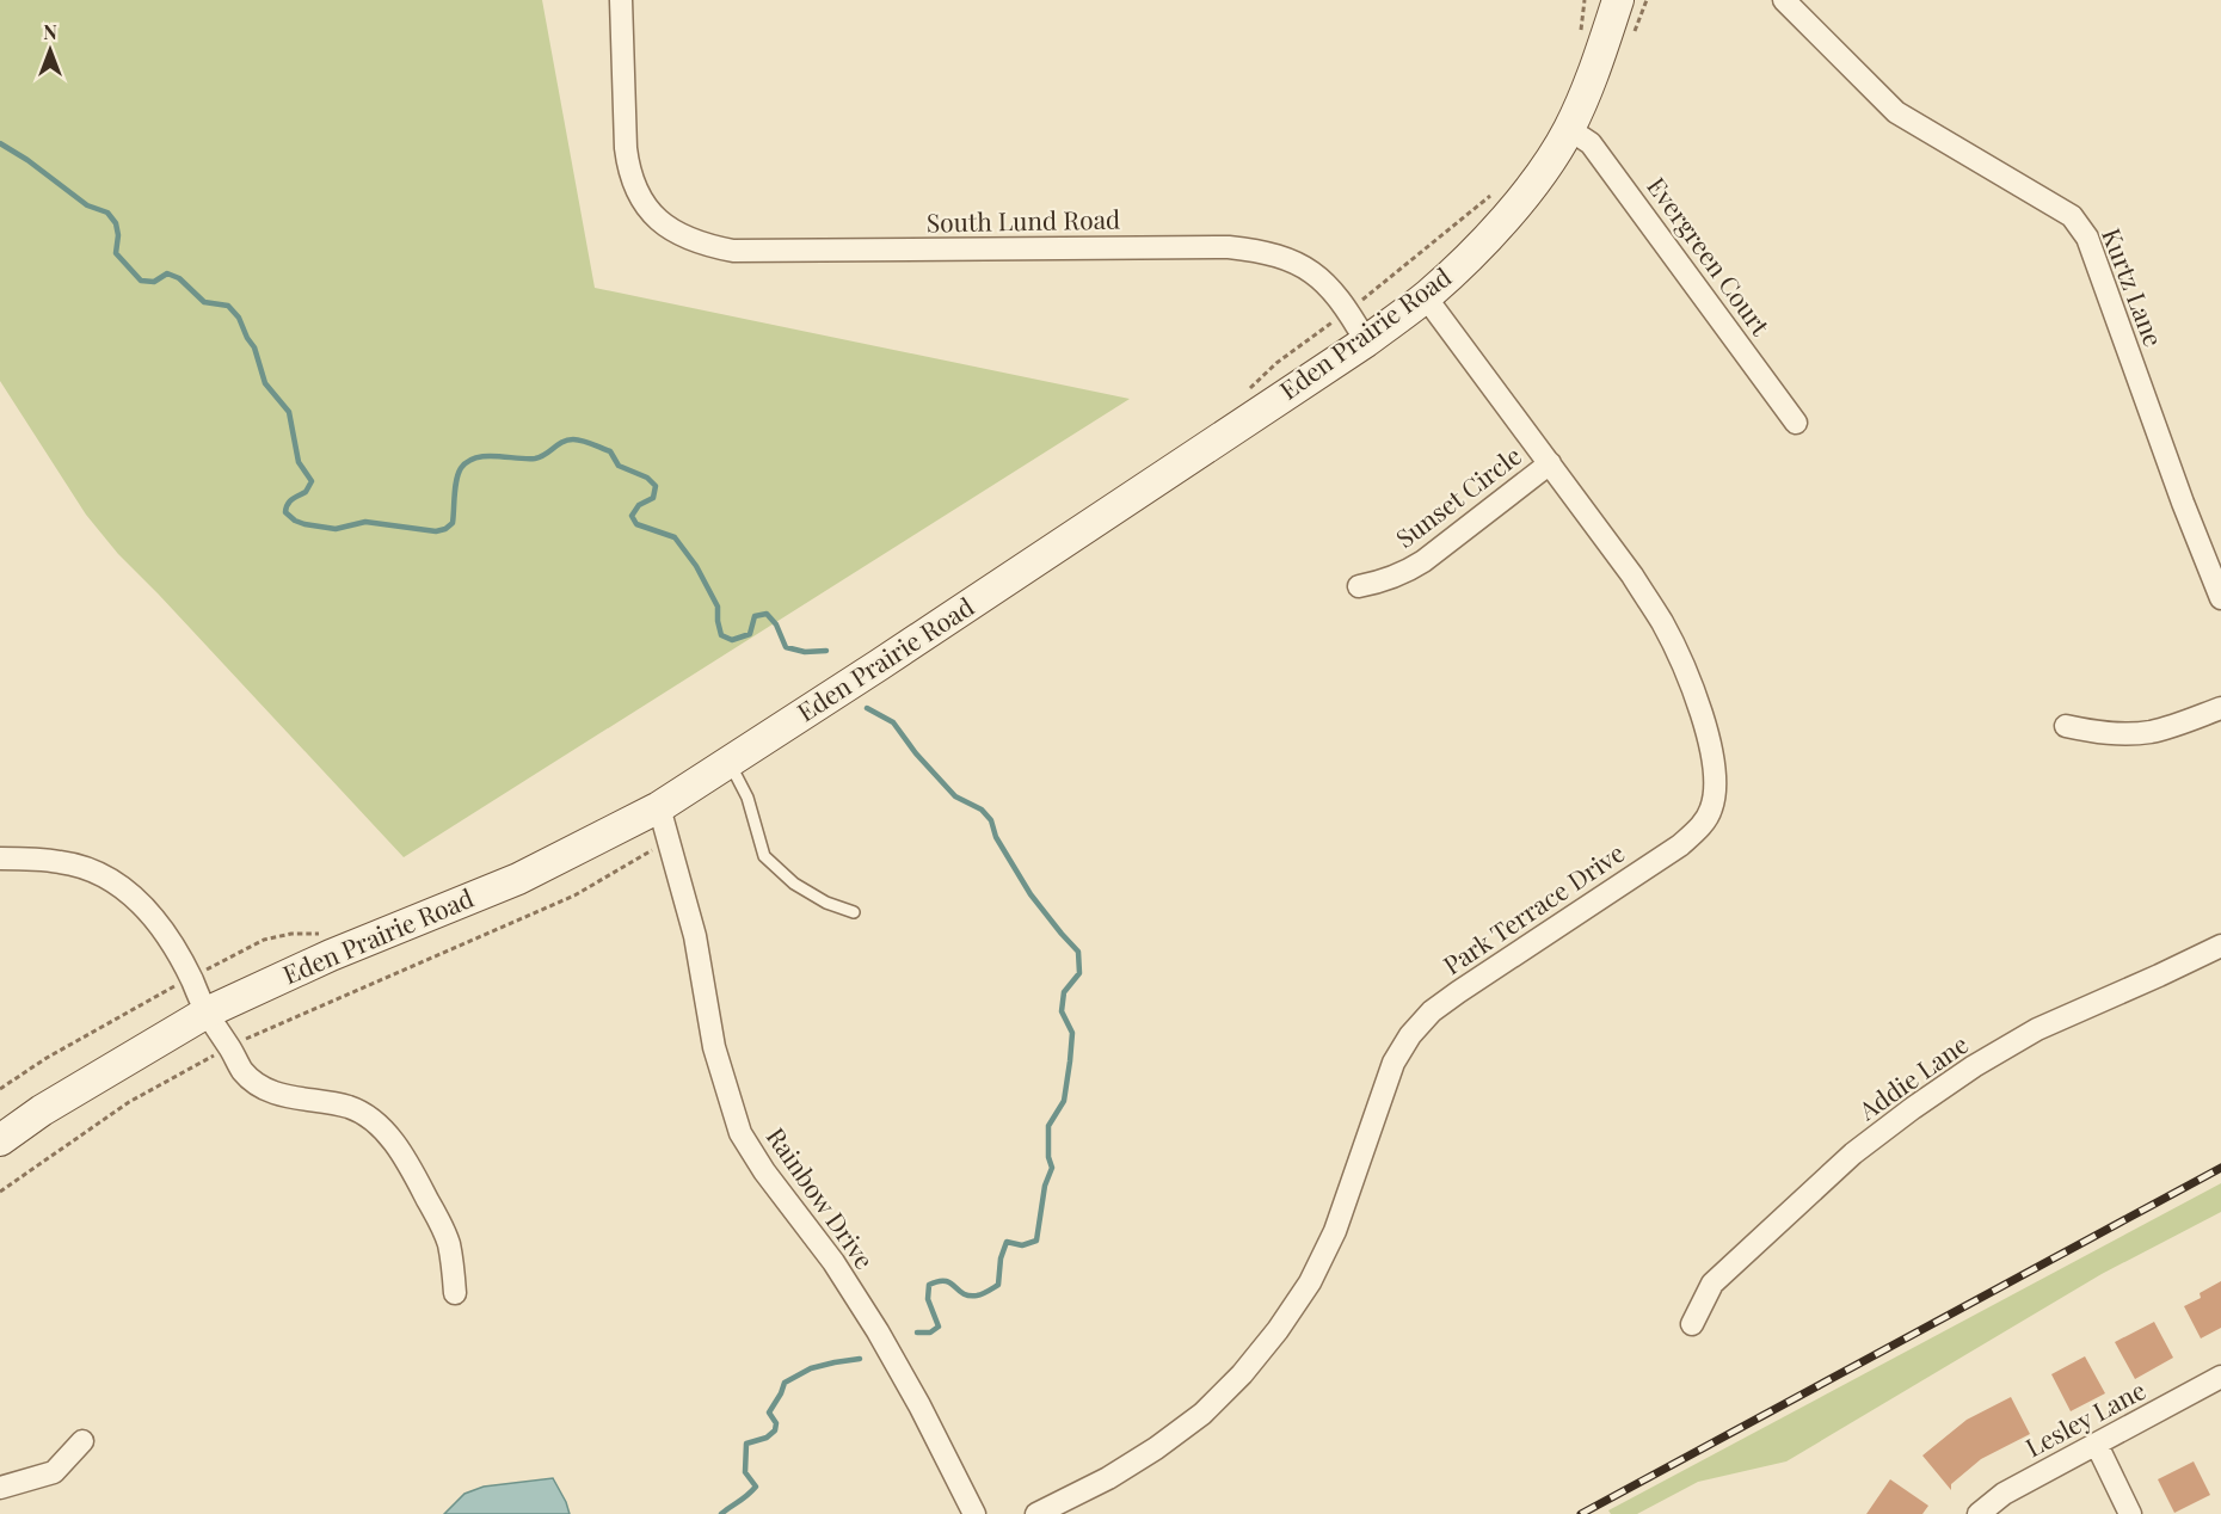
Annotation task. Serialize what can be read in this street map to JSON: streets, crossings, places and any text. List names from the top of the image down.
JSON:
{
  "streets": {
    "main road": ["Eden Prairie Road"],
    "street": [
      "South Lund Road",
      "Evergreen Court",
      "Kurtz Lane",
      "Sunset Circle",
      "Park Terrace Drive",
      "Addie Lane",
      "Rainbow Drive",
      "Lesley Lane"
    ]
  },
  "crossings": [
    ["South Lund Road", "Eden Prairie Road"],
    ["Evergreen Court", "Eden Prairie Road"],
    ["Eden Prairie Road", "Park Terrace Drive"],
    ["Eden Prairie Road", "Rainbow Drive"],
    ["Sunset Circle", "Park Terrace Drive"]
  ],
  "north": "top"
}
